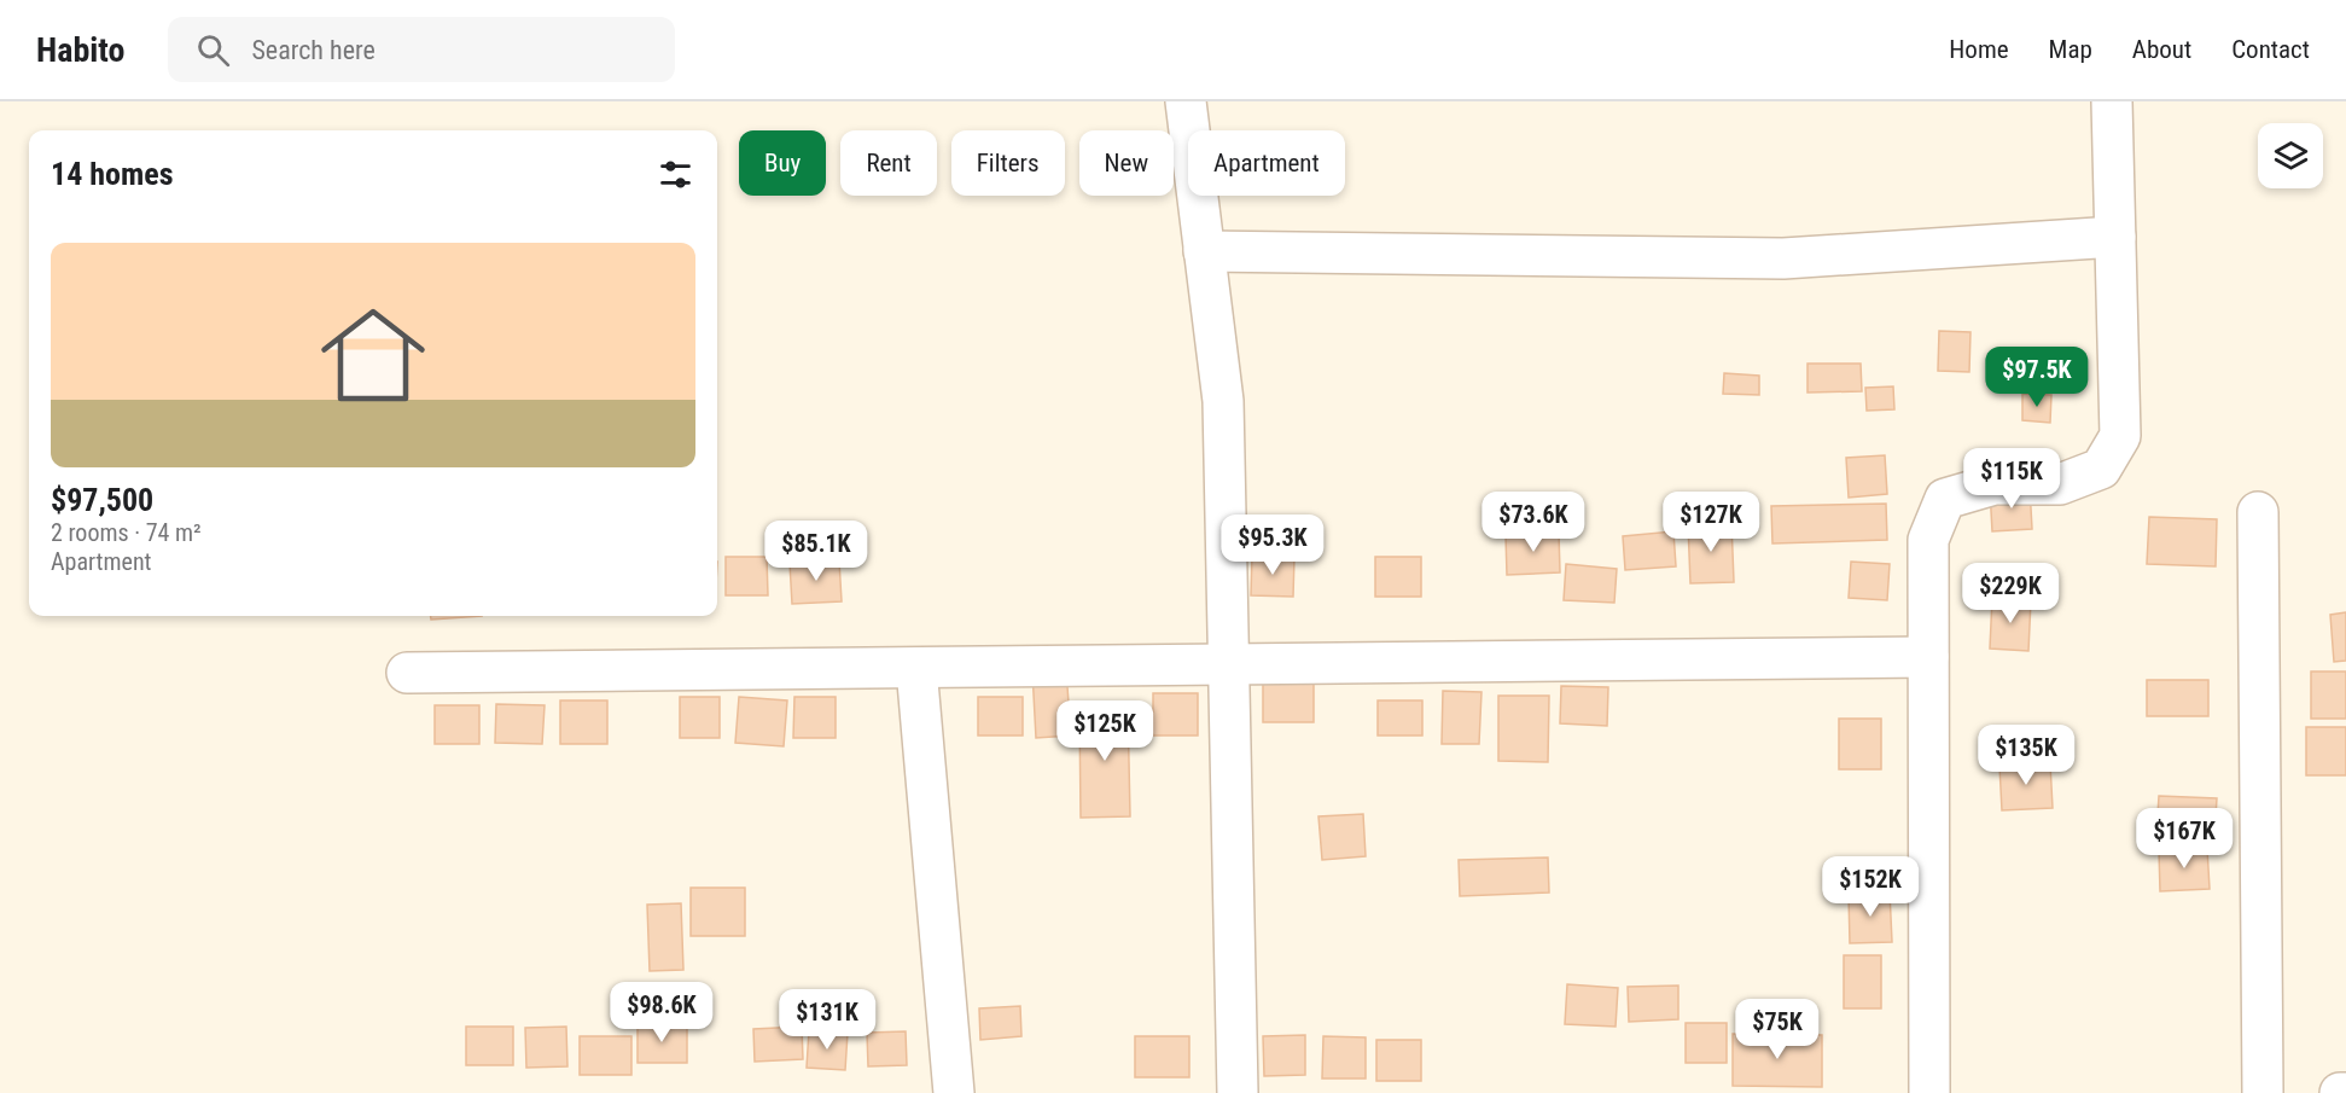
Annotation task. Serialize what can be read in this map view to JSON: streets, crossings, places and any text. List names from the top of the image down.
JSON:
{
  "page": {
    "header": "Habito",
    "search": "Search here",
    "nav": [
      "Home",
      "Map",
      "About",
      "Contact"
    ],
    "chip": [
      "Buy",
      "Rent",
      "Filters",
      "New",
      "Apartment"
    ],
    "heading": "14 homes",
    "list": [
      {
        "name": "$97,500",
        "note": "2 rooms · 74 m² · Apartment"
      }
    ],
    "price": [
      "$97.5K",
      "$115K",
      "$73.6K",
      "$127K",
      "$95.3K",
      "$85.1K",
      "$229K",
      "$125K",
      "$135K",
      "$167K",
      "$152K",
      "$98.6K",
      "$131K",
      "$75K"
    ]
  }
}
